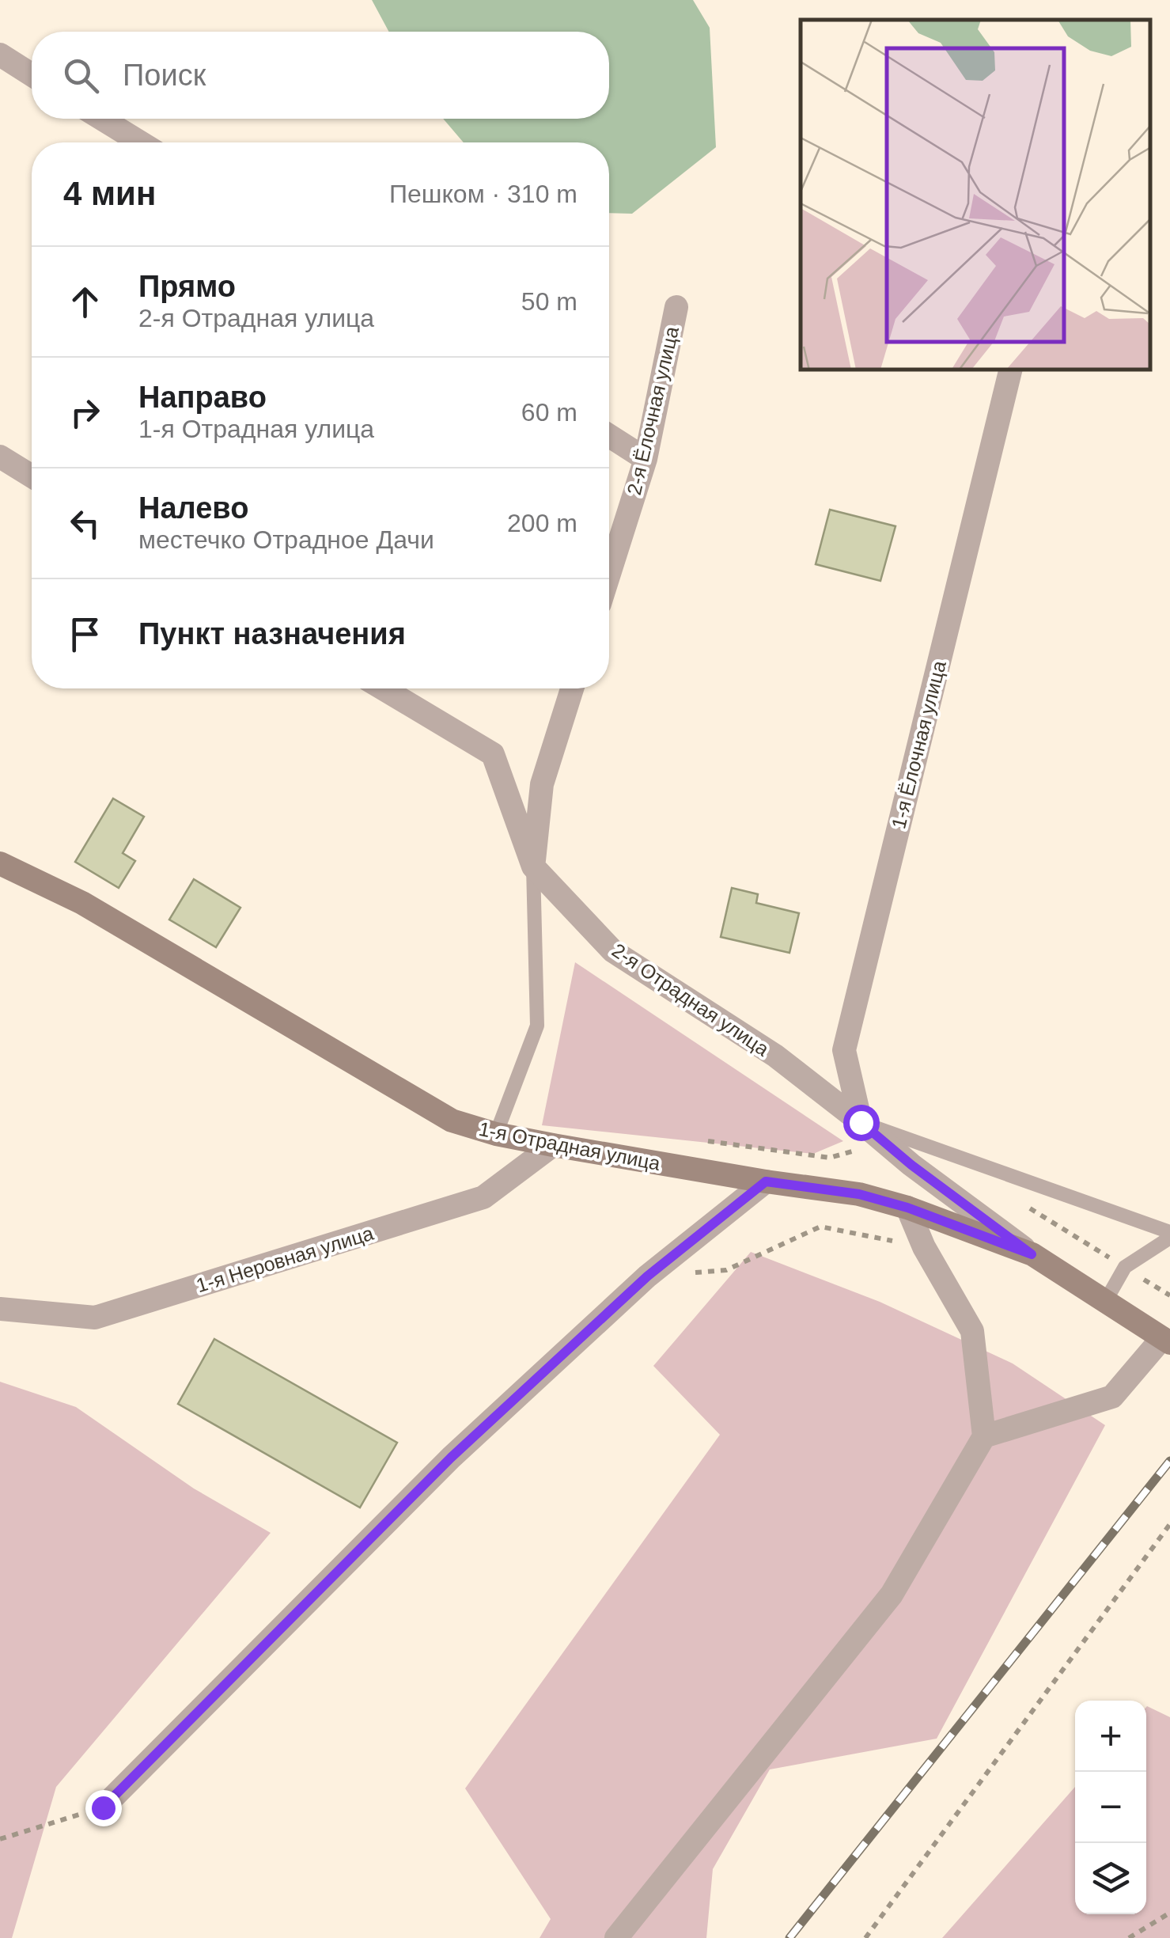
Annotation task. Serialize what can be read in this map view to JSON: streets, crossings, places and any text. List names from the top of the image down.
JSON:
{
  "streets": {
    "main road": ["1-я Отрадная улица"],
    "street": [
      "2-я Ёлочная улица",
      "1-я Ёлочная улица",
      "2-я Отрадная улица",
      "1-я Неровная улица"
    ]
  },
  "crossings": [
    ["1-я Ёлочная улица", "2-я Отрадная улица"],
    ["2-я Отрадная улица", "1-я Отрадная улица"],
    ["1-я Отрадная улица", "1-я Неровная улица"]
  ],
  "page": {
    "search": "Поиск",
    "heading": ["4 мин", "Пешком · 310 m"],
    "list": [
      ["Прямо", "2-я Отрадная улица", "50 m"],
      ["Направо", "1-я Отрадная улица", "60 m"],
      ["Налево", "местечко Отрадное Дачи", "200 m"],
      "Пункт назначения"
    ],
    "map_buttons": ["+", "−"]
  }
}
